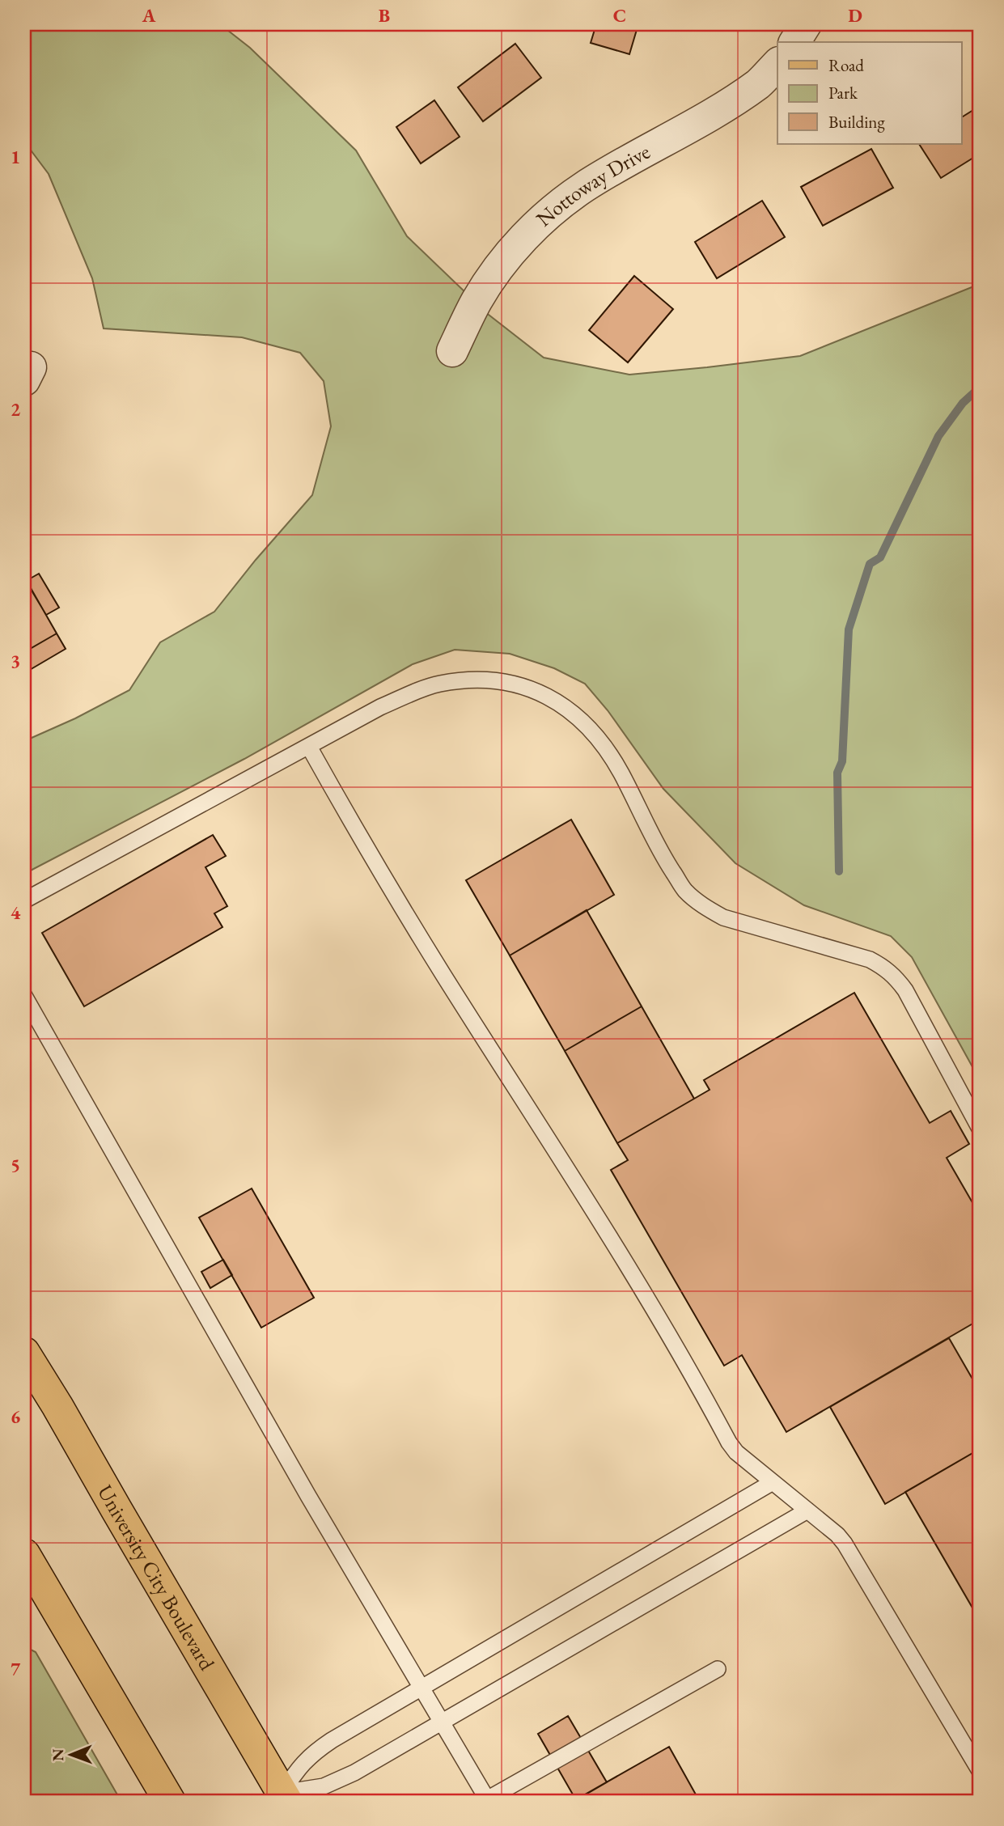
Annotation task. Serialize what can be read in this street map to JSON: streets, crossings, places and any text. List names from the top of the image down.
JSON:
{
  "streets": {
    "main road": ["University City Boulevard"],
    "street": ["Nottoway Drive"]
  },
  "legend": ["Road", "Park", "Building"],
  "north": "left",
  "grid": {
    "columns": [
      "A",
      "B",
      "C",
      "D"
    ],
    "rows": [
      "1",
      "2",
      "3",
      "4",
      "5",
      "6",
      "7"
    ]
  }
}
